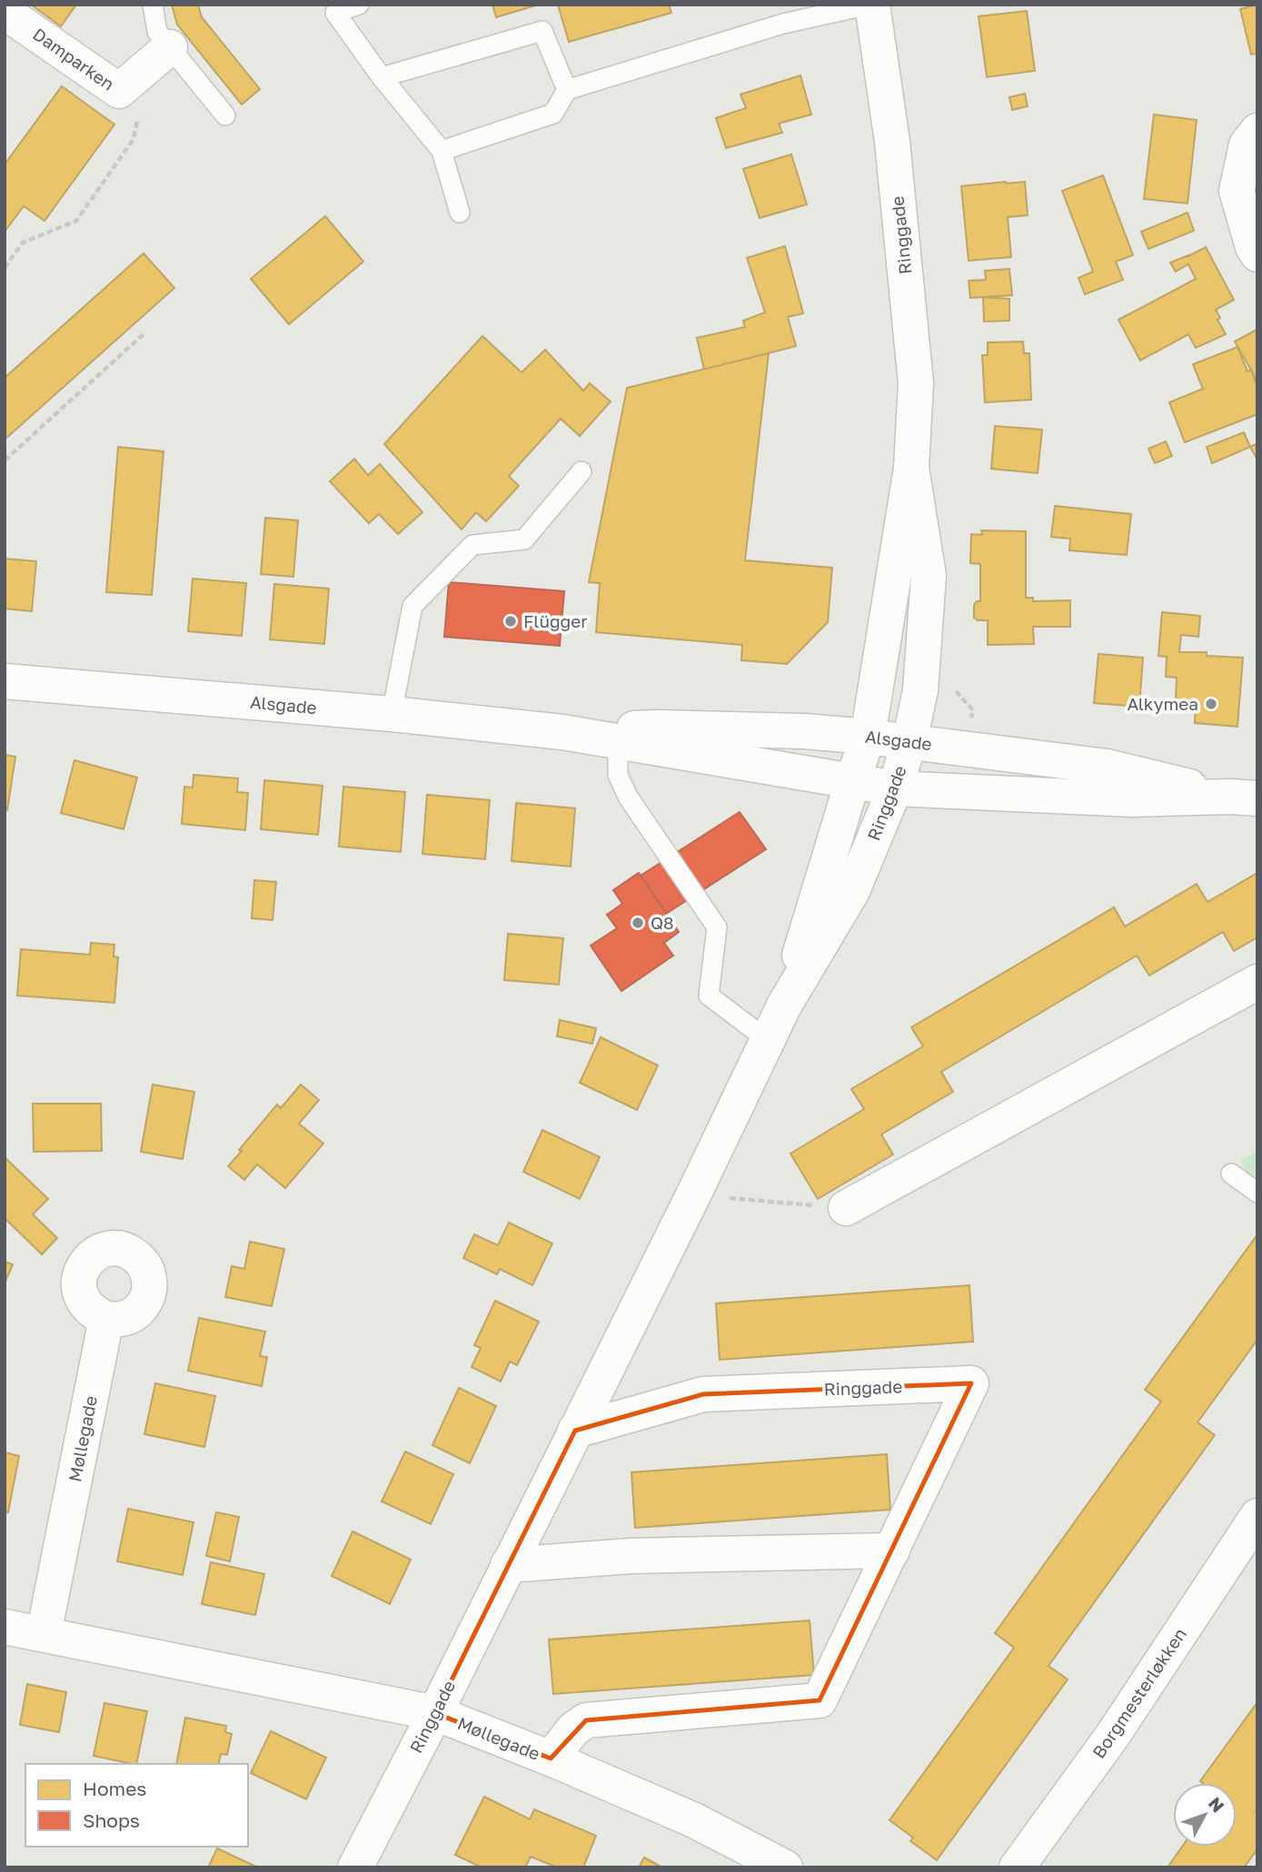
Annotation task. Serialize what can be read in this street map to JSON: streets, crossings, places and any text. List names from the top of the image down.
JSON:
{
  "streets": {
    "street": [
      "Damparken",
      "Ringgade",
      "Alsgade",
      "Møllegade",
      "Borgmesterløkken"
    ]
  },
  "crossings": [
    ["Ringgade", "Alsgade"],
    ["Ringgade", "Møllegade"]
  ],
  "places": ["Flügger", "Alkymea", "Q8"],
  "legend": ["Homes", "Shops"],
  "north": "top right"
}
